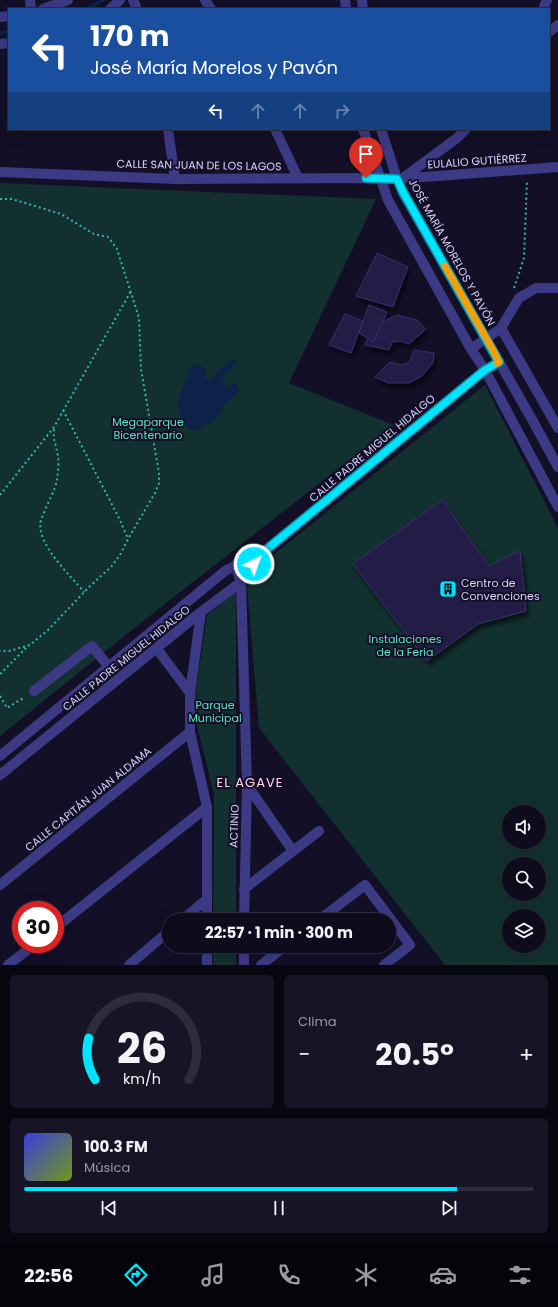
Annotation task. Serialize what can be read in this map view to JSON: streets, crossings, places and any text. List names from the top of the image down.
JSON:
{
  "streets": {
    "street": [
      "EULALIO GUTIÉRREZ",
      "CALLE SAN JUAN DE LOS LAGOS",
      "JOSÉ MARÍA MORELOS Y PAVÓN",
      "CALLE PADRE MIGUEL HIDALGO",
      "CALLE CAPITÁN JUAN ALDAMA",
      "ACTINIO"
    ]
  },
  "crossings": [
    ["EULALIO GUTIÉRREZ", "CALLE SAN JUAN DE LOS LAGOS"],
    ["EULALIO GUTIÉRREZ", "JOSÉ MARÍA MORELOS Y PAVÓN"],
    ["CALLE SAN JUAN DE LOS LAGOS", "JOSÉ MARÍA MORELOS Y PAVÓN"],
    ["JOSÉ MARÍA MORELOS Y PAVÓN", "CALLE PADRE MIGUEL HIDALGO"],
    ["CALLE PADRE MIGUEL HIDALGO", "ACTINIO"]
  ],
  "districts": ["EL AGAVE"],
  "parks": ["Megaparque Bicentenario", "Instalaciones de la Feria", "Parque Municipal"],
  "places": {
    "building": ["Centro de Convenciones"]
  },
  "page": {
    "turn": ["170 m", "José María Morelos y Pavón"],
    "limit": "30",
    "trip": "22:57 · 1 min · 300 m",
    "tile": "Clima",
    "heat": ["−", "20.5°", "+"],
    "song": ["100.3 FM", "Música"],
    "tabs": "22:56",
    "gauge": ["26", "km/h"]
  }
}
